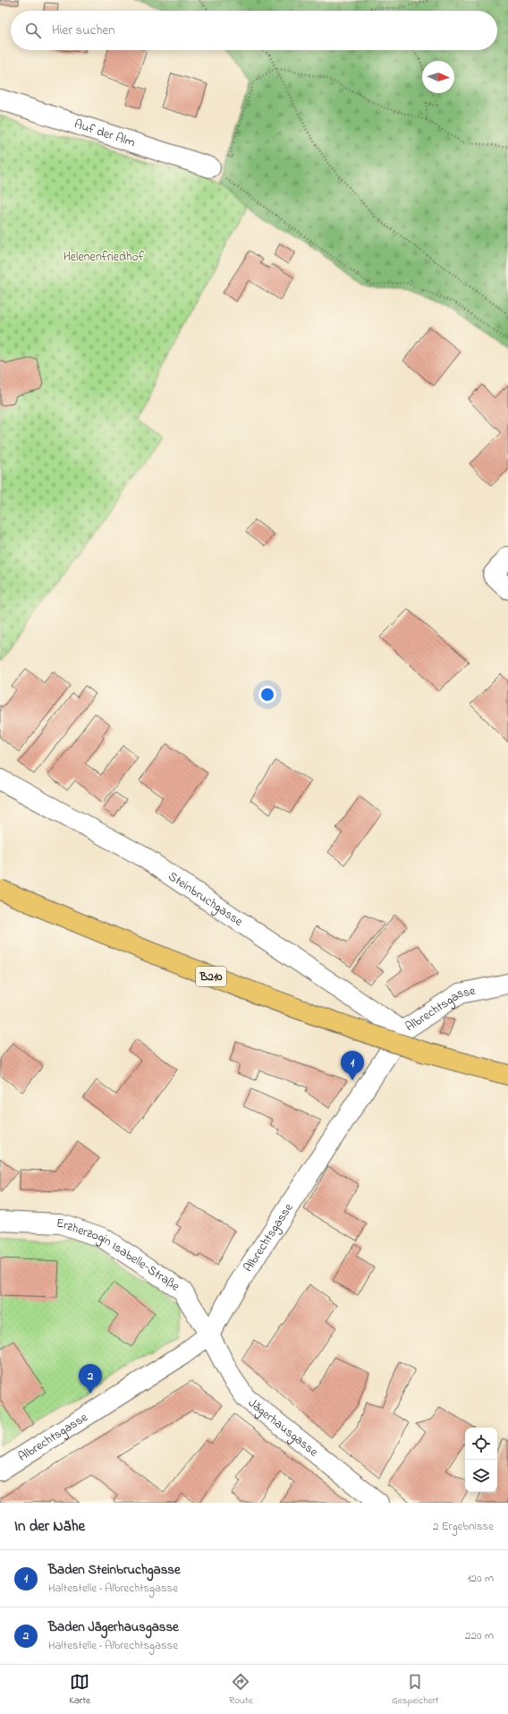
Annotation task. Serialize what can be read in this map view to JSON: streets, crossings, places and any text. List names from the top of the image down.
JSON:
{
  "streets": {
    "main road": ["B210"],
    "street": [
      "Auf der Alm",
      "Steinbruchgasse",
      "Albrechtsgasse",
      "Erzherzogin Isabelle-Straße",
      "Jägerhausgasse"
    ]
  },
  "crossings": [
    ["Steinbruchgasse", "Albrechtsgasse"],
    ["Albrechtsgasse", "Erzherzogin Isabelle-Straße"],
    ["Albrechtsgasse", "Jägerhausgasse"],
    ["Erzherzogin Isabelle-Straße", "Jägerhausgasse"]
  ],
  "parks": ["Helenenfriedhof"],
  "north": "right",
  "page": {
    "search": "Hier suchen",
    "pins": ["1", "2"],
    "heading": ["In der Nähe", "2 Ergebnisse"],
    "list": [
      {
        "mark": "1",
        "name": "Baden Steinbruchgasse",
        "note": "Haltestelle · Albrechtsgasse",
        "value": "120 m"
      },
      {
        "mark": "2",
        "name": "Baden Jägerhausgasse",
        "note": "Haltestelle · Albrechtsgasse",
        "value": "220 m"
      }
    ],
    "nav": ["Karte", "Route", "Gespeichert"]
  }
}
